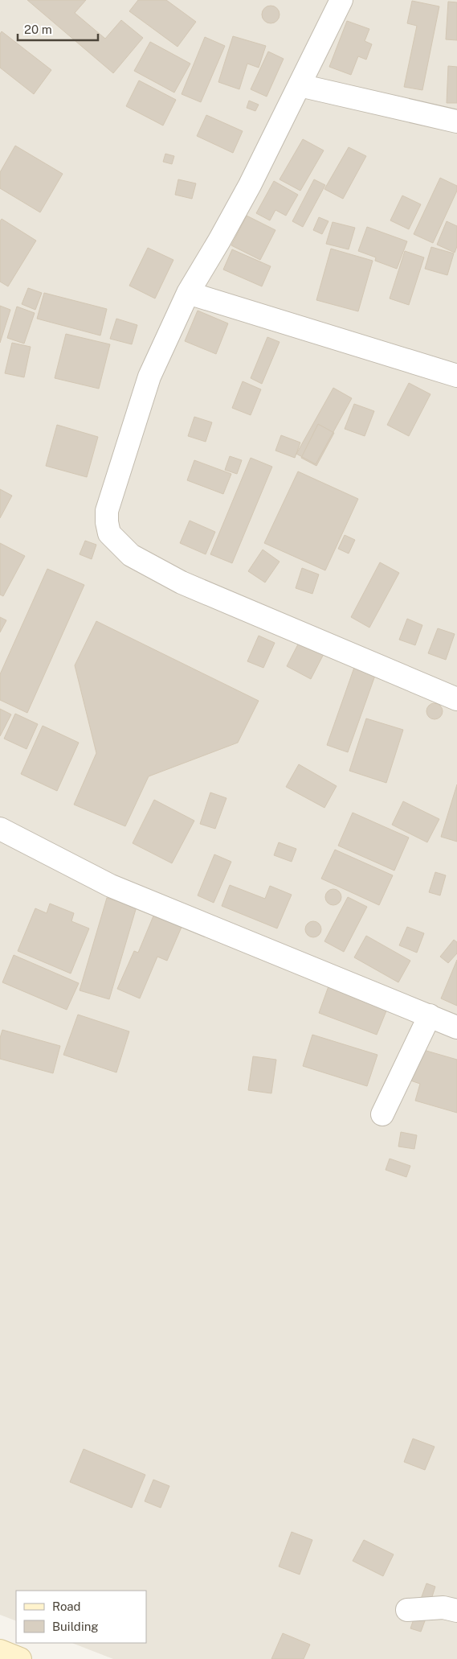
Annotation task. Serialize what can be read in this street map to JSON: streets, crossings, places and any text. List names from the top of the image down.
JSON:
{
  "legend": ["Road", "Building"],
  "scale_bar": "20 m"
}
